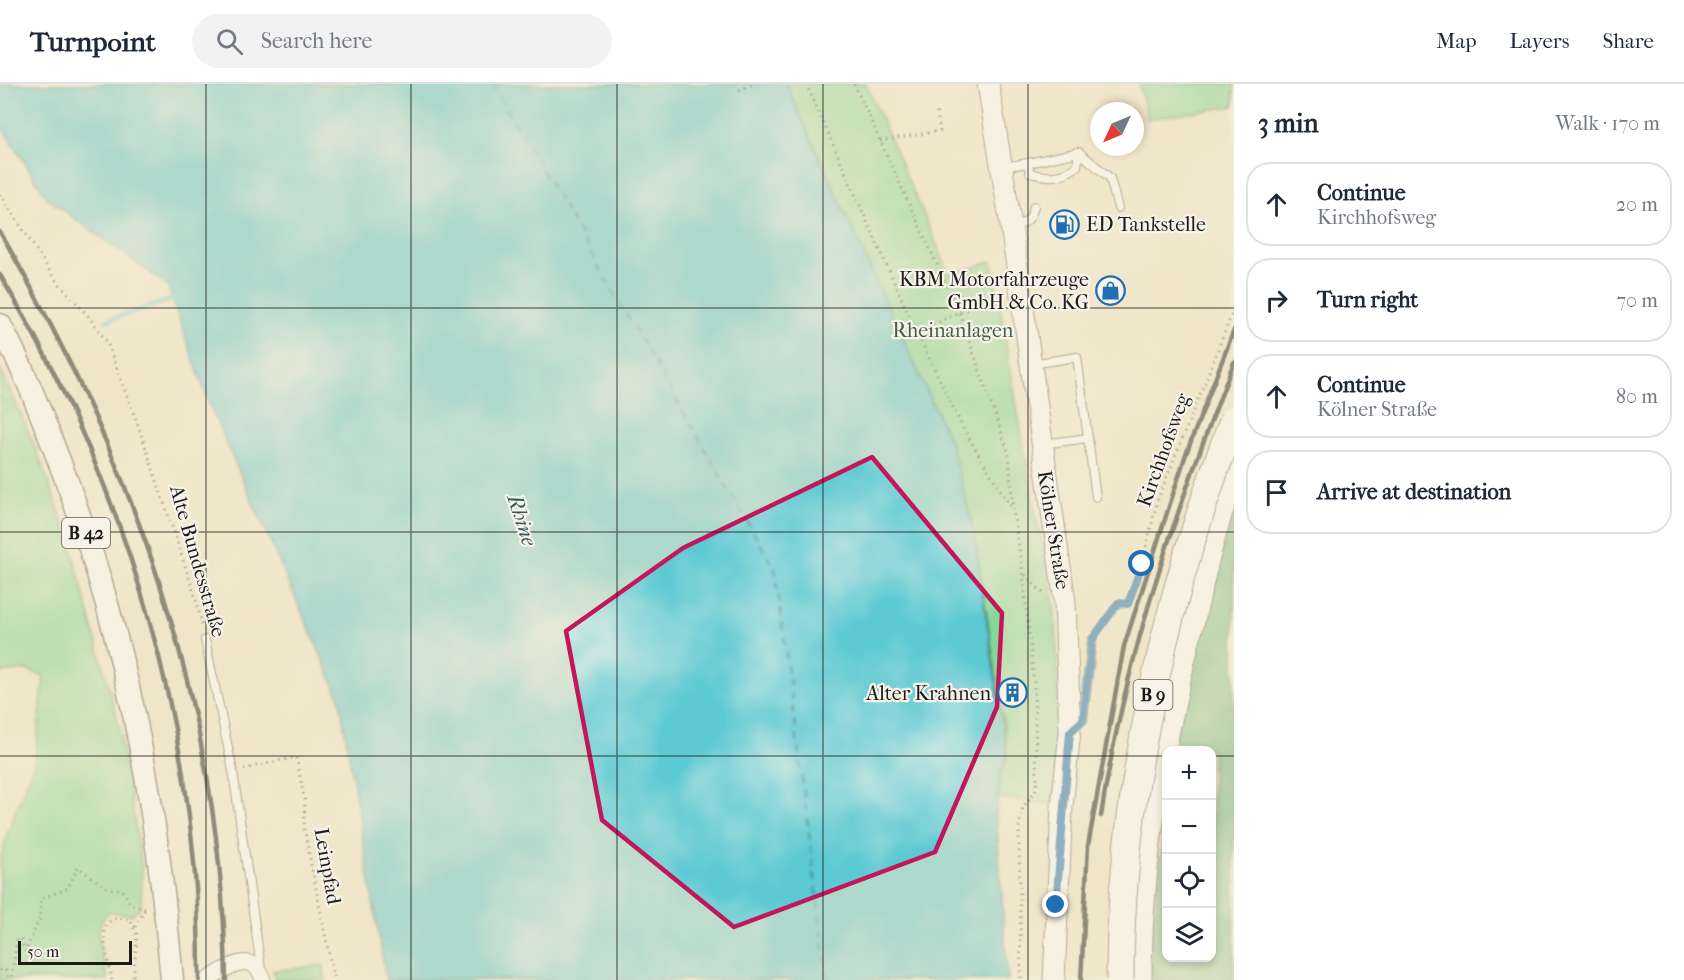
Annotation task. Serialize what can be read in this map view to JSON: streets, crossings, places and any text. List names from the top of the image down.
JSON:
{
  "streets": {
    "highway": ["B 9"],
    "main road": ["B 42"],
    "street": ["Kölner Straße"],
    "lane": ["Alte Bundesstraße"],
    "path": ["Kirchhofsweg", "Leinpfad"]
  },
  "crossings": [
    ["Alte Bundesstraße", "Leinpfad"]
  ],
  "water": ["Rhine"],
  "parks": ["Rheinanlagen"],
  "places": {
    "fuel station": ["ED Tankstelle"],
    "shop": ["KBM Motorfahrzeuge GmbH & Co. KG"],
    "building": ["Alter Krahnen"]
  },
  "scale_bar": "50 m",
  "north": "bottom left",
  "page": {
    "header": "Turnpoint",
    "search": "Search here",
    "nav": ["Map", "Layers", "Share"],
    "heading": ["3 min", "Walk · 170 m"],
    "list": [
      ["Continue", "Kirchhofsweg", "20 m"],
      ["Turn right", "70 m"],
      ["Continue", "Kölner Straße", "80 m"],
      "Arrive at destination"
    ],
    "map_buttons": ["+", "−"],
    "scale": "50 m"
  }
}
